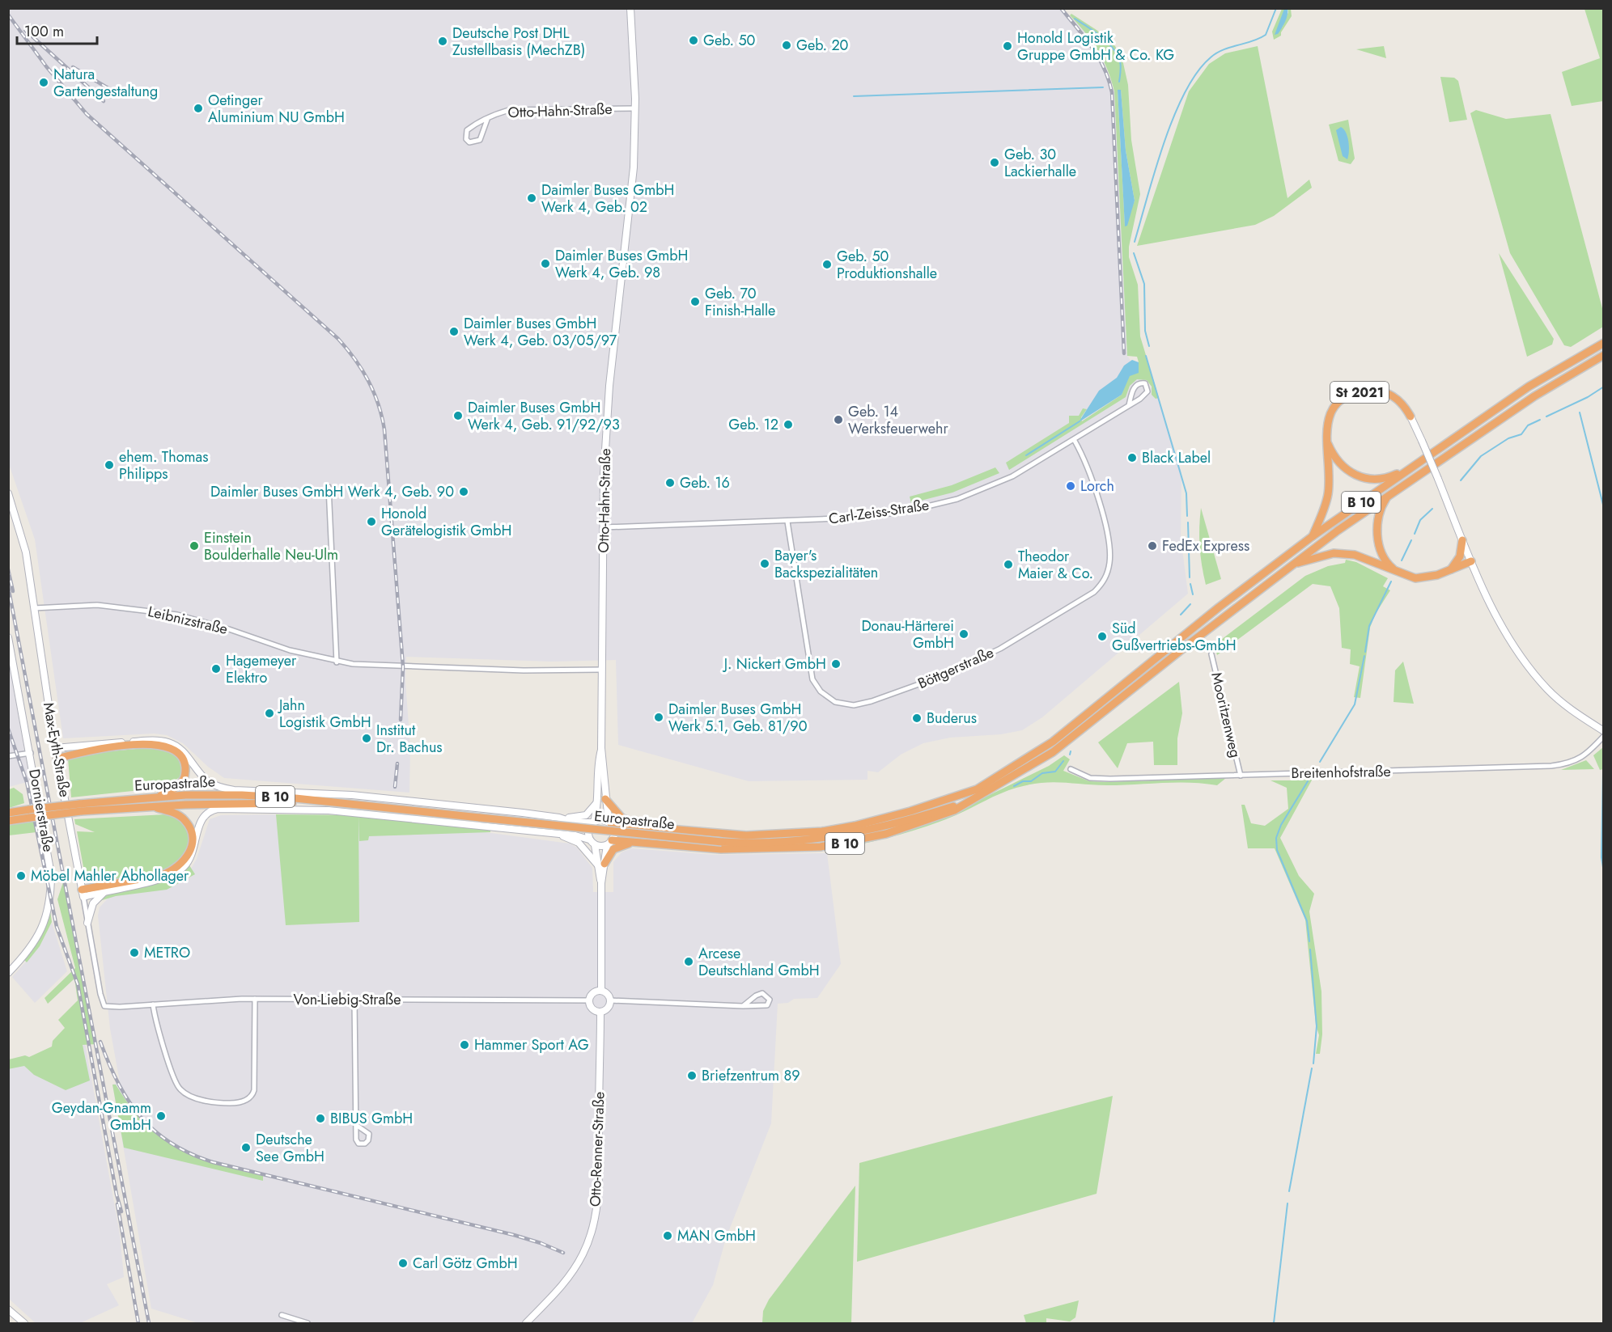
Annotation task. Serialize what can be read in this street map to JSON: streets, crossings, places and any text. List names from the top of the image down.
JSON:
{
  "streets": {
    "highway": ["St 2021", "B 10", "Europastraße"],
    "street": [
      "Otto-Hahn-Straße",
      "Carl-Zeiss-Straße",
      "Leibnizstraße",
      "Böttgerstraße",
      "Mooritzenweg",
      "Max-Eyth-Straße",
      "Breitenhofstraße",
      "Dornierstraße",
      "Von-Liebig-Straße",
      "Otto-Renner-Straße"
    ]
  },
  "crossings": [
    ["Otto-Hahn-Straße", "B 10"],
    ["Otto-Hahn-Straße", "Carl-Zeiss-Straße"],
    ["Otto-Hahn-Straße", "Leibnizstraße"],
    ["Otto-Hahn-Straße", "Europastraße"],
    ["B 10", "Europastraße"],
    ["Carl-Zeiss-Straße", "Böttgerstraße"],
    ["Leibnizstraße", "Max-Eyth-Straße"],
    ["Mooritzenweg", "Breitenhofstraße"],
    ["Max-Eyth-Straße", "Europastraße"],
    ["Max-Eyth-Straße", "Von-Liebig-Straße"],
    ["Von-Liebig-Straße", "Otto-Renner-Straße"]
  ],
  "places": [
    "Geb. 50",
    "Deutsche Post DHL Zustellbasis (MechZB)",
    "Geb. 20",
    "Honold Logistik Gruppe GmbH & Co. KG",
    "Natura Gartengestaltung",
    "Oetinger Aluminium NU GmbH",
    "Geb. 30 Lackierhalle",
    "Daimler Buses GmbH Werk 4, Geb. 02",
    "Daimler Buses GmbH Werk 4, Geb. 98",
    "Geb. 50 Produktionshalle",
    "Geb. 70 Finish-Halle",
    "Daimler Buses GmbH Werk 4, Geb. 03/05/97",
    "Daimler Buses GmbH Werk 4, Geb. 91/92/93",
    "Geb. 14 Werksfeuerwehr",
    "Geb. 12",
    "Black Label",
    "ehem. Thomas Philipps",
    "Geb. 16",
    "Lorch",
    "Daimler Buses GmbH Werk 4, Geb. 90",
    "Honold Gerätelogistik GmbH",
    "Einstein Boulderhalle Neu-Ulm",
    "FedEx Express",
    "Bayer's Backspezialitäten",
    "Theodor Maier & Co.",
    "Donau-Härterei GmbH",
    "Süd Gußvertriebs-GmbH",
    "J. Nickert GmbH",
    "Hagemeyer Elektro",
    "Jahn Logistik GmbH",
    "Daimler Buses GmbH Werk 5.1, Geb. 81/90",
    "Buderus",
    "Institut Dr. Bachus",
    "Möbel Mahler Abhollager",
    "METRO",
    "Arcese Deutschland GmbH",
    "Hammer Sport AG",
    "Briefzentrum 89",
    "Geydan-Gnamm GmbH",
    "BIBUS GmbH",
    "Deutsche See GmbH",
    "MAN GmbH",
    "Carl Götz GmbH"
  ],
  "scale_bar": "100 m"
}
